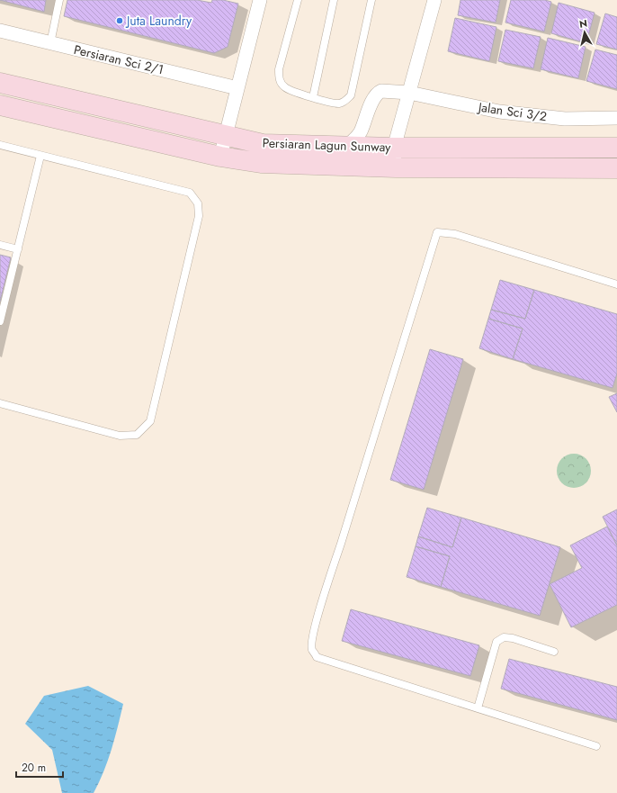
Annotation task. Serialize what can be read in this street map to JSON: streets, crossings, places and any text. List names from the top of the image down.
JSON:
{
  "streets": {
    "main road": ["Persiaran Lagun Sunway"],
    "street": ["Persiaran Sci 2/1", "Jalan Sci 3/2"]
  },
  "crossings": [
    ["Jalan Sci 3/2", "Persiaran Lagun Sunway"]
  ],
  "places": ["Juta Laundry"],
  "scale_bar": "20 m",
  "north": "top"
}
